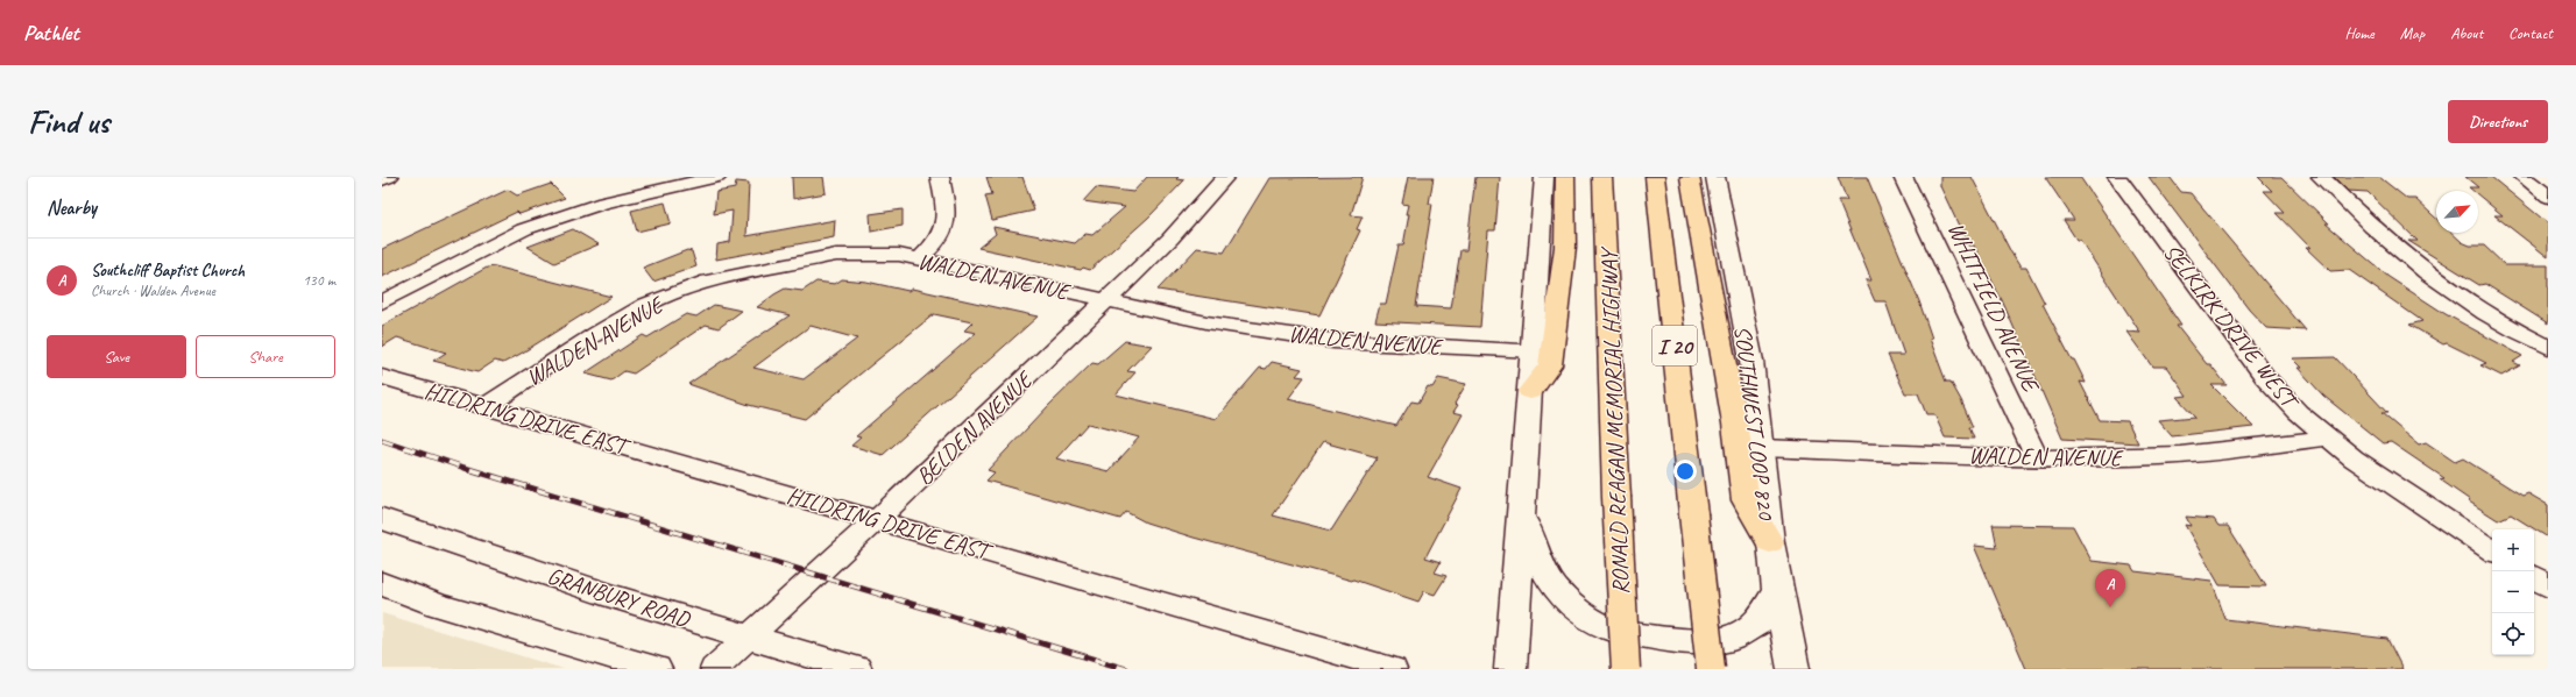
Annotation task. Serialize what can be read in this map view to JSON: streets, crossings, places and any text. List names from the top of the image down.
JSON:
{
  "streets": {
    "highway": ["I 20", "RONALD REAGAN MEMORIAL HIGHWAY"],
    "main road": ["SOUTHWEST LOOP 820", "GRANBURY ROAD"],
    "street": [
      "WALDEN AVENUE",
      "WHITFIELD AVENUE",
      "SELKIRK DRIVE WEST",
      "HILDRING DRIVE EAST",
      "BELDEN AVENUE"
    ]
  },
  "crossings": [
    ["WALDEN AVENUE", "WHITFIELD AVENUE"],
    ["WALDEN AVENUE", "SELKIRK DRIVE WEST"],
    ["WALDEN AVENUE", "HILDRING DRIVE EAST"],
    ["WALDEN AVENUE", "SOUTHWEST LOOP 820"],
    ["WALDEN AVENUE", "BELDEN AVENUE"],
    ["HILDRING DRIVE EAST", "BELDEN AVENUE"],
    ["BELDEN AVENUE", "GRANBURY ROAD"]
  ],
  "north": "top right",
  "page": {
    "header": "Pathlet",
    "nav": [
      "Home",
      "Map",
      "About",
      "Contact"
    ],
    "buttons": [
      "Directions",
      ["Save", "Share"]
    ],
    "title": "Find us",
    "heading": "Nearby",
    "list": [
      {
        "mark": "A",
        "name": "Southcliff Baptist Church",
        "note": "Church · Walden Avenue",
        "value": "130 m"
      }
    ],
    "map_buttons": ["+", "−"],
    "pins": "A"
  }
}
